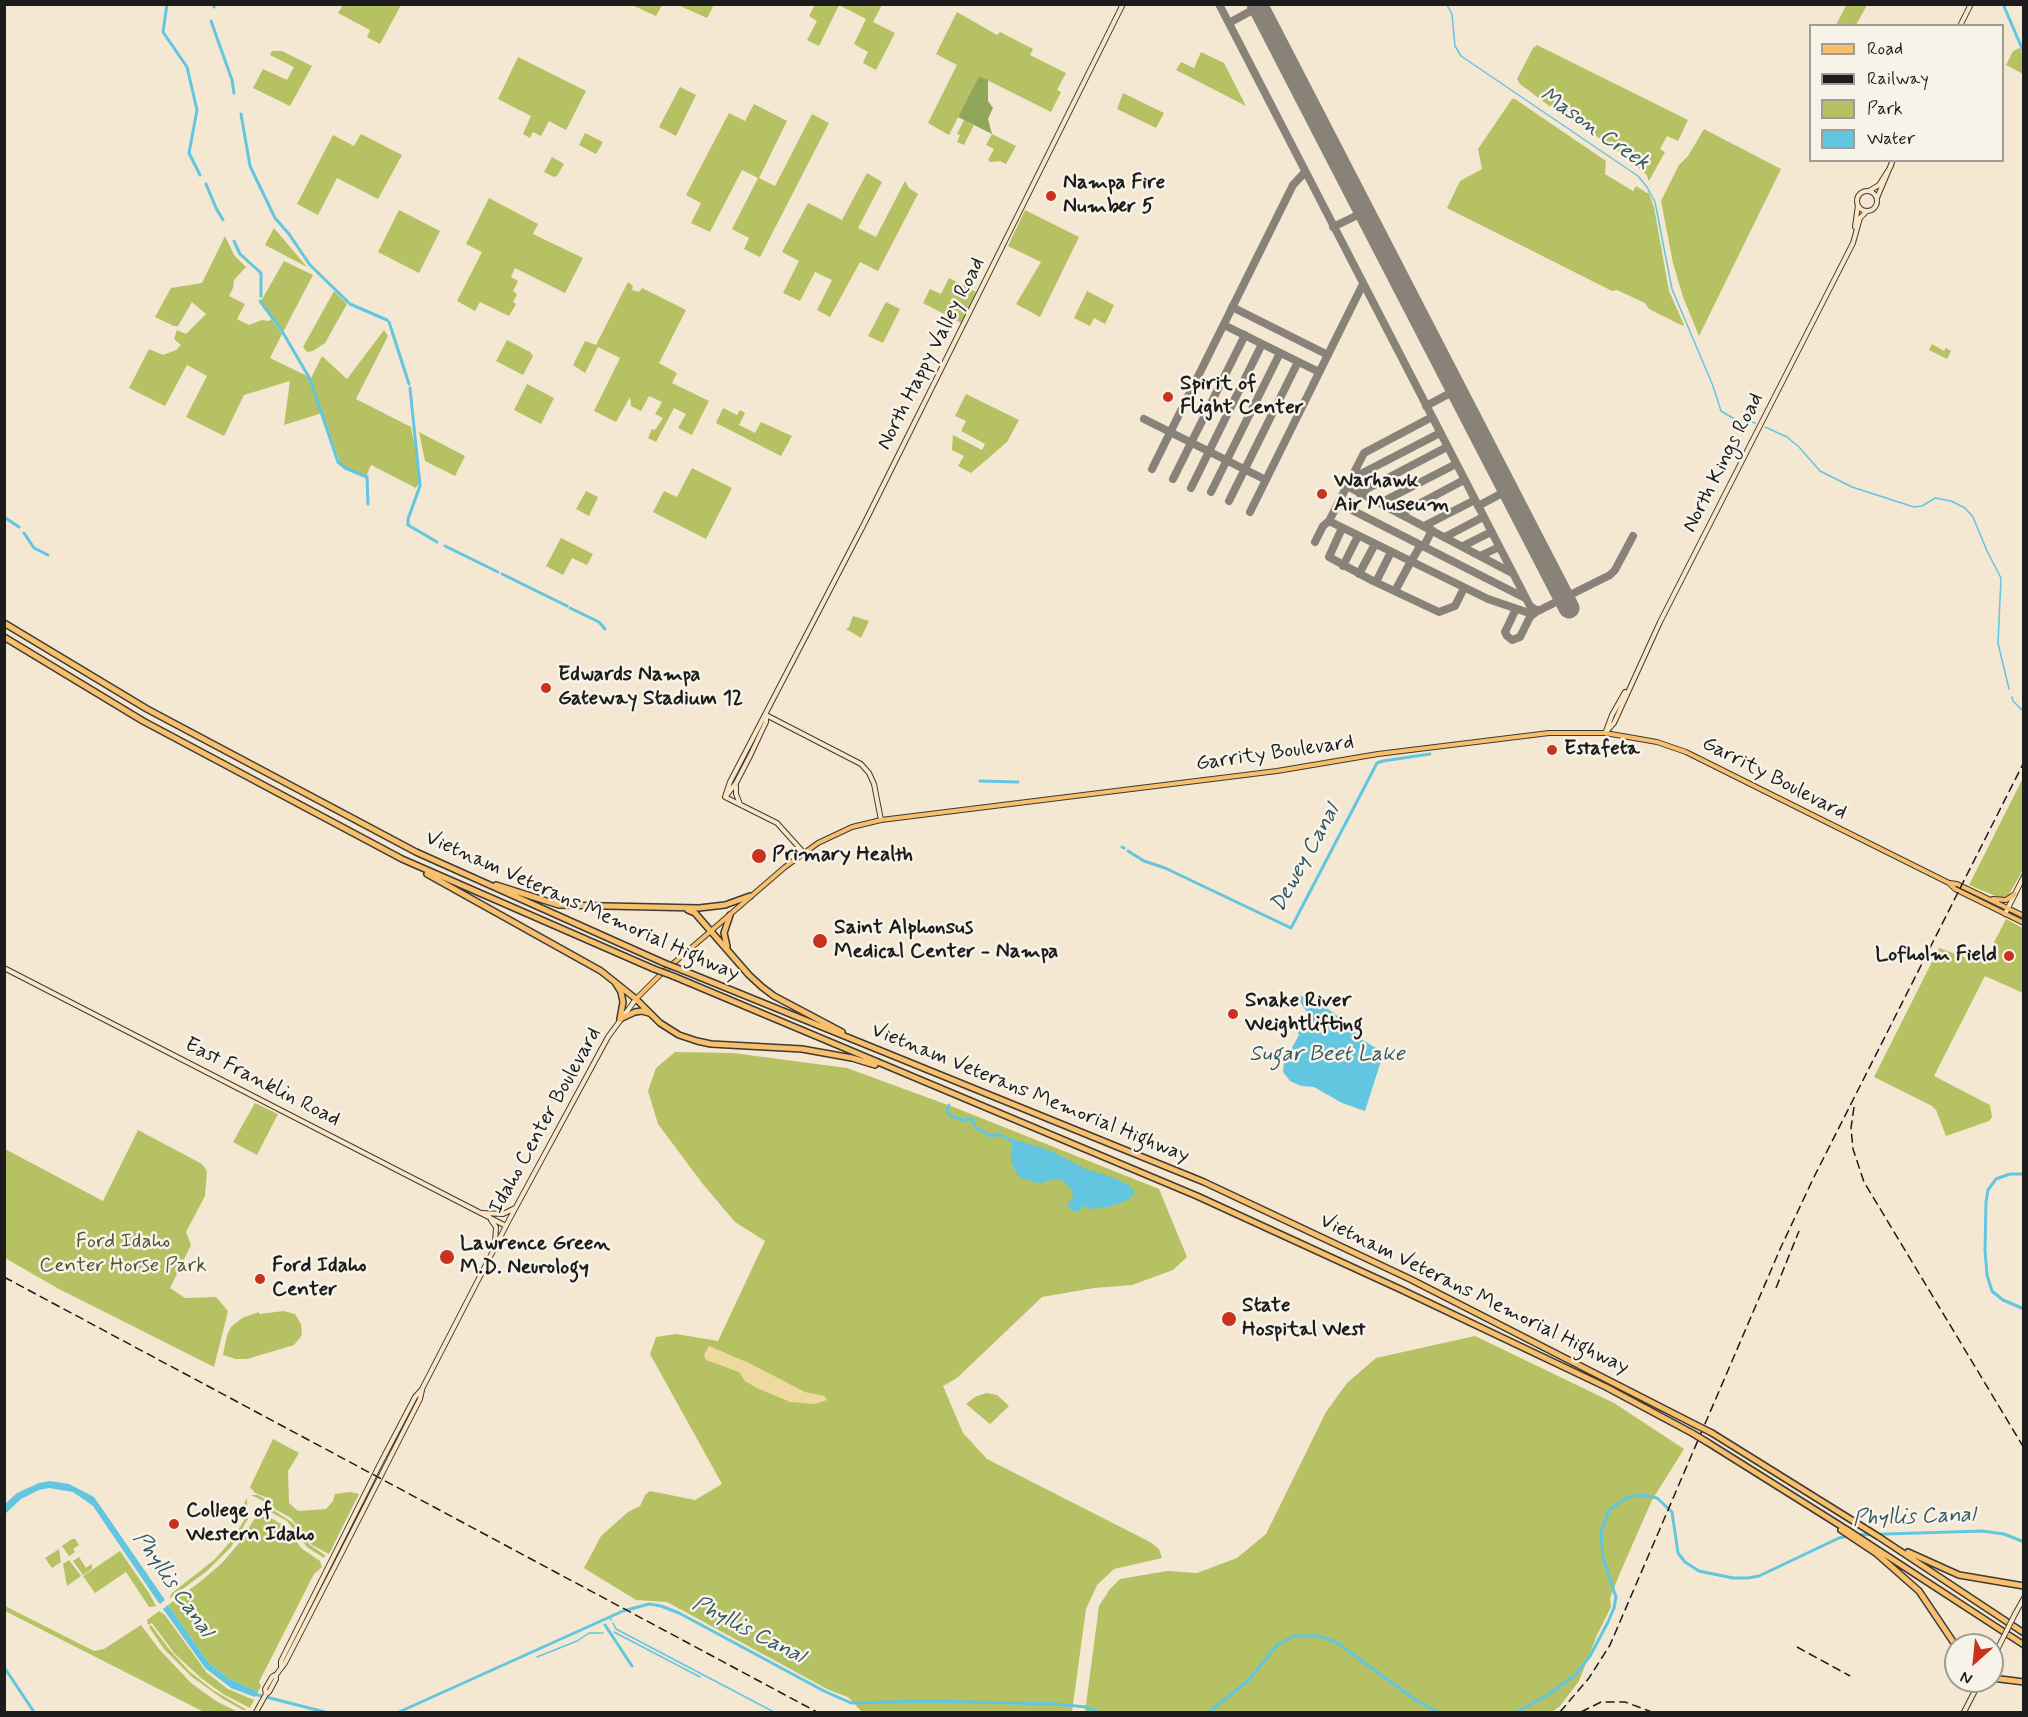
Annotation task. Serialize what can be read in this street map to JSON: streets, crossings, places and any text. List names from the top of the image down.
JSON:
{
  "streets": {
    "highway": ["Vietnam Veterans Memorial Highway"],
    "main road": [
      "North Happy Valley Road",
      "North Kings Road",
      "Garrity Boulevard",
      "East Franklin Road",
      "Idaho Center Boulevard"
    ]
  },
  "crossings": [
    ["North Kings Road", "Garrity Boulevard"],
    ["Garrity Boulevard", "Idaho Center Boulevard"],
    ["East Franklin Road", "Idaho Center Boulevard"]
  ],
  "water": [
    "Mason Creek",
    "Dewey Canal",
    "Sugar Beet Lake",
    "Phyllis Canal"
  ],
  "parks": ["Ford Idaho Center Horse Park"],
  "places": [
    "Nampa Fire Number 5",
    "Spirit of Flight Center",
    "Warhawk Air Museum",
    "Edwards Nampa Gateway Stadium 12",
    "Estafeta",
    "Primary Health",
    "Saint Alphonsus Medical Center - Nampa",
    "Lofholm Field",
    "Snake River Weightlifting",
    "Lawrence Green M.D. Neurology",
    "Ford Idaho Center",
    "State Hospital West",
    "College of Western Idaho"
  ],
  "legend": [
    "Road",
    "Railway",
    "Park",
    "Water"
  ],
  "north": "bottom left"
}
